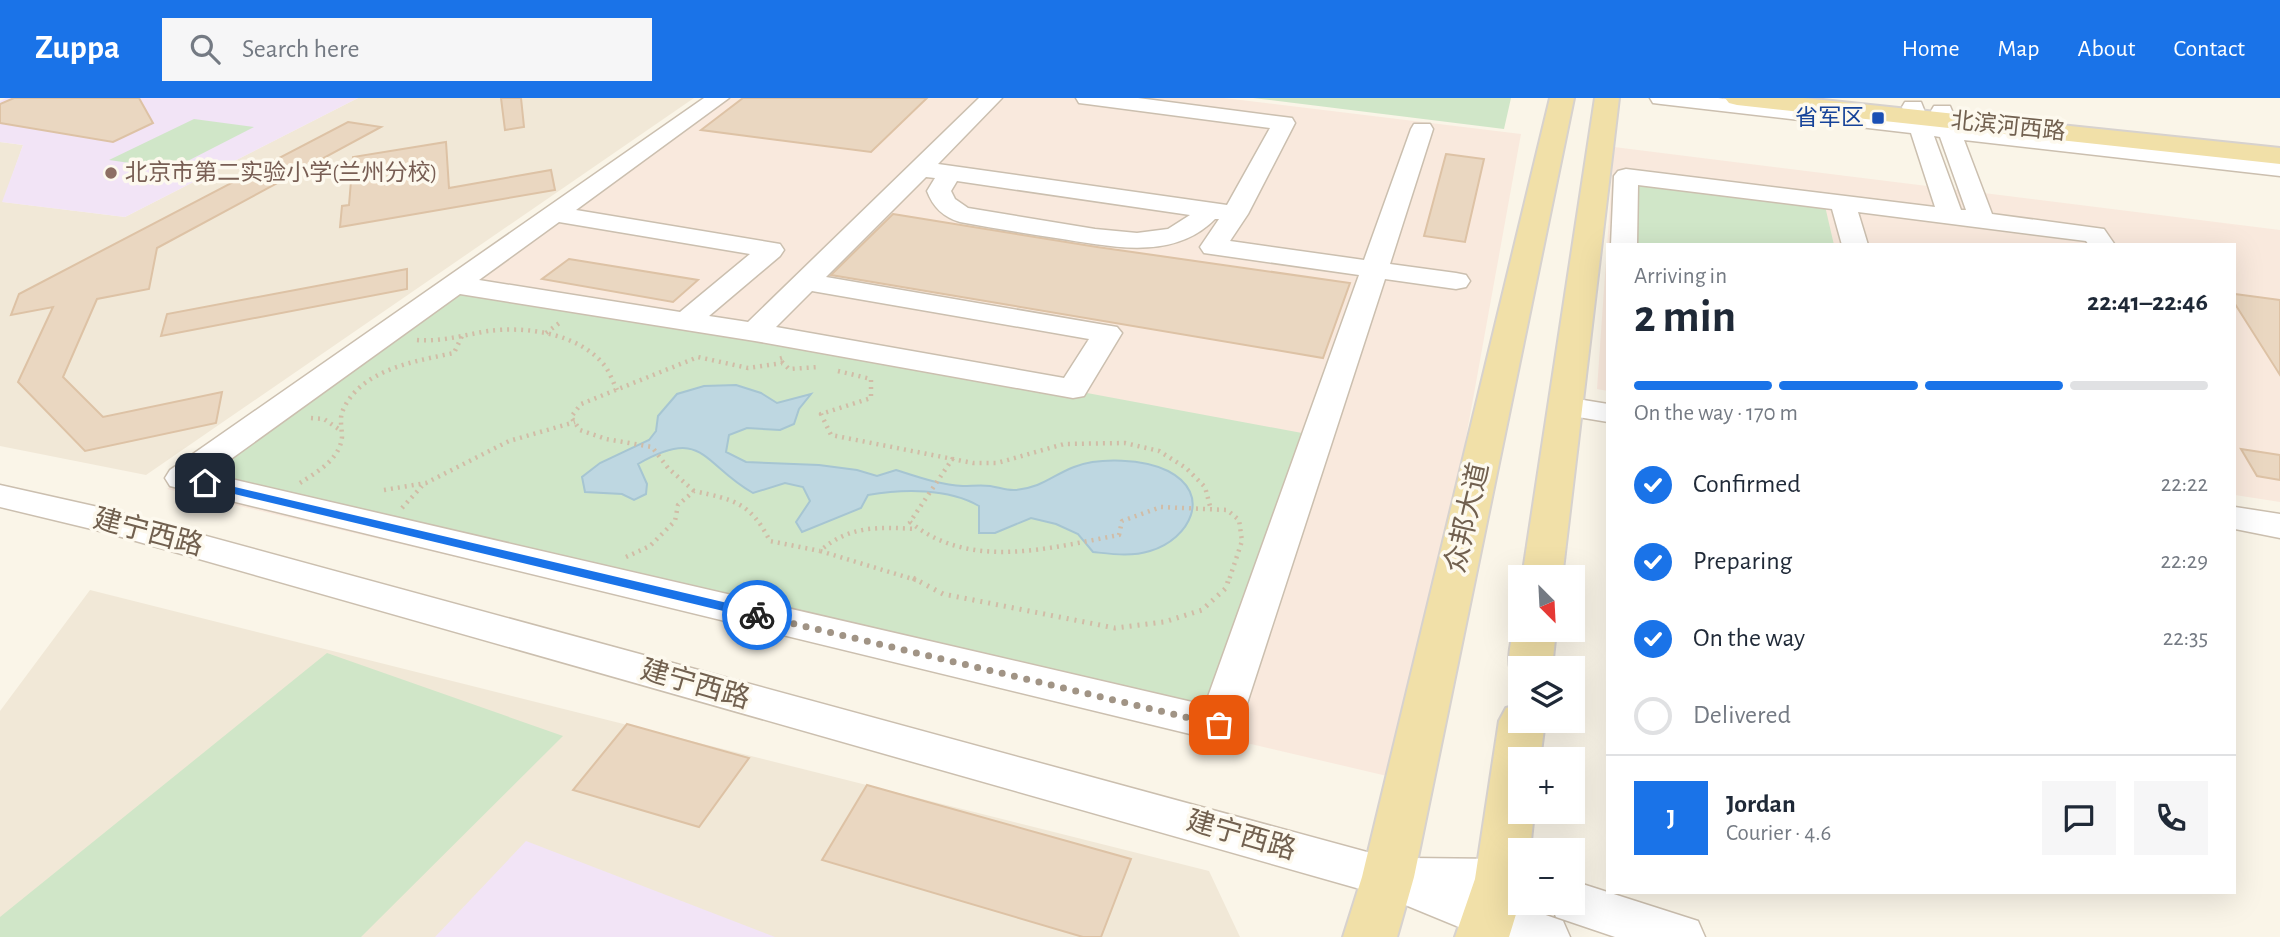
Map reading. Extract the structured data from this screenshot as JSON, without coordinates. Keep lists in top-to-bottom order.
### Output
{
  "streets": {
    "main road": ["北滨河西路", "众邦大道"],
    "street": ["建宁西路"]
  },
  "crossings": [
    ["众邦大道", "建宁西路"]
  ],
  "places": {
    "transit": ["省军区"],
    "other": ["北京市第二实验小学(兰州分校)"]
  },
  "north": "bottom right",
  "page": {
    "header": "Zuppa",
    "search": "Search here",
    "nav": [
      "Home",
      "Map",
      "About",
      "Contact"
    ],
    "heading": ["2 min", "Arriving in", "22:41–22:46"],
    "panel": ["Jordan", "Courier · 4.6"],
    "bar": "On the way · 170 m",
    "list": [
      ["Confirmed", "22:22"],
      ["Preparing", "22:29"],
      ["On the way", "22:35"],
      "Delivered"
    ],
    "map_buttons": ["+", "−"],
    "round": "J"
  }
}
